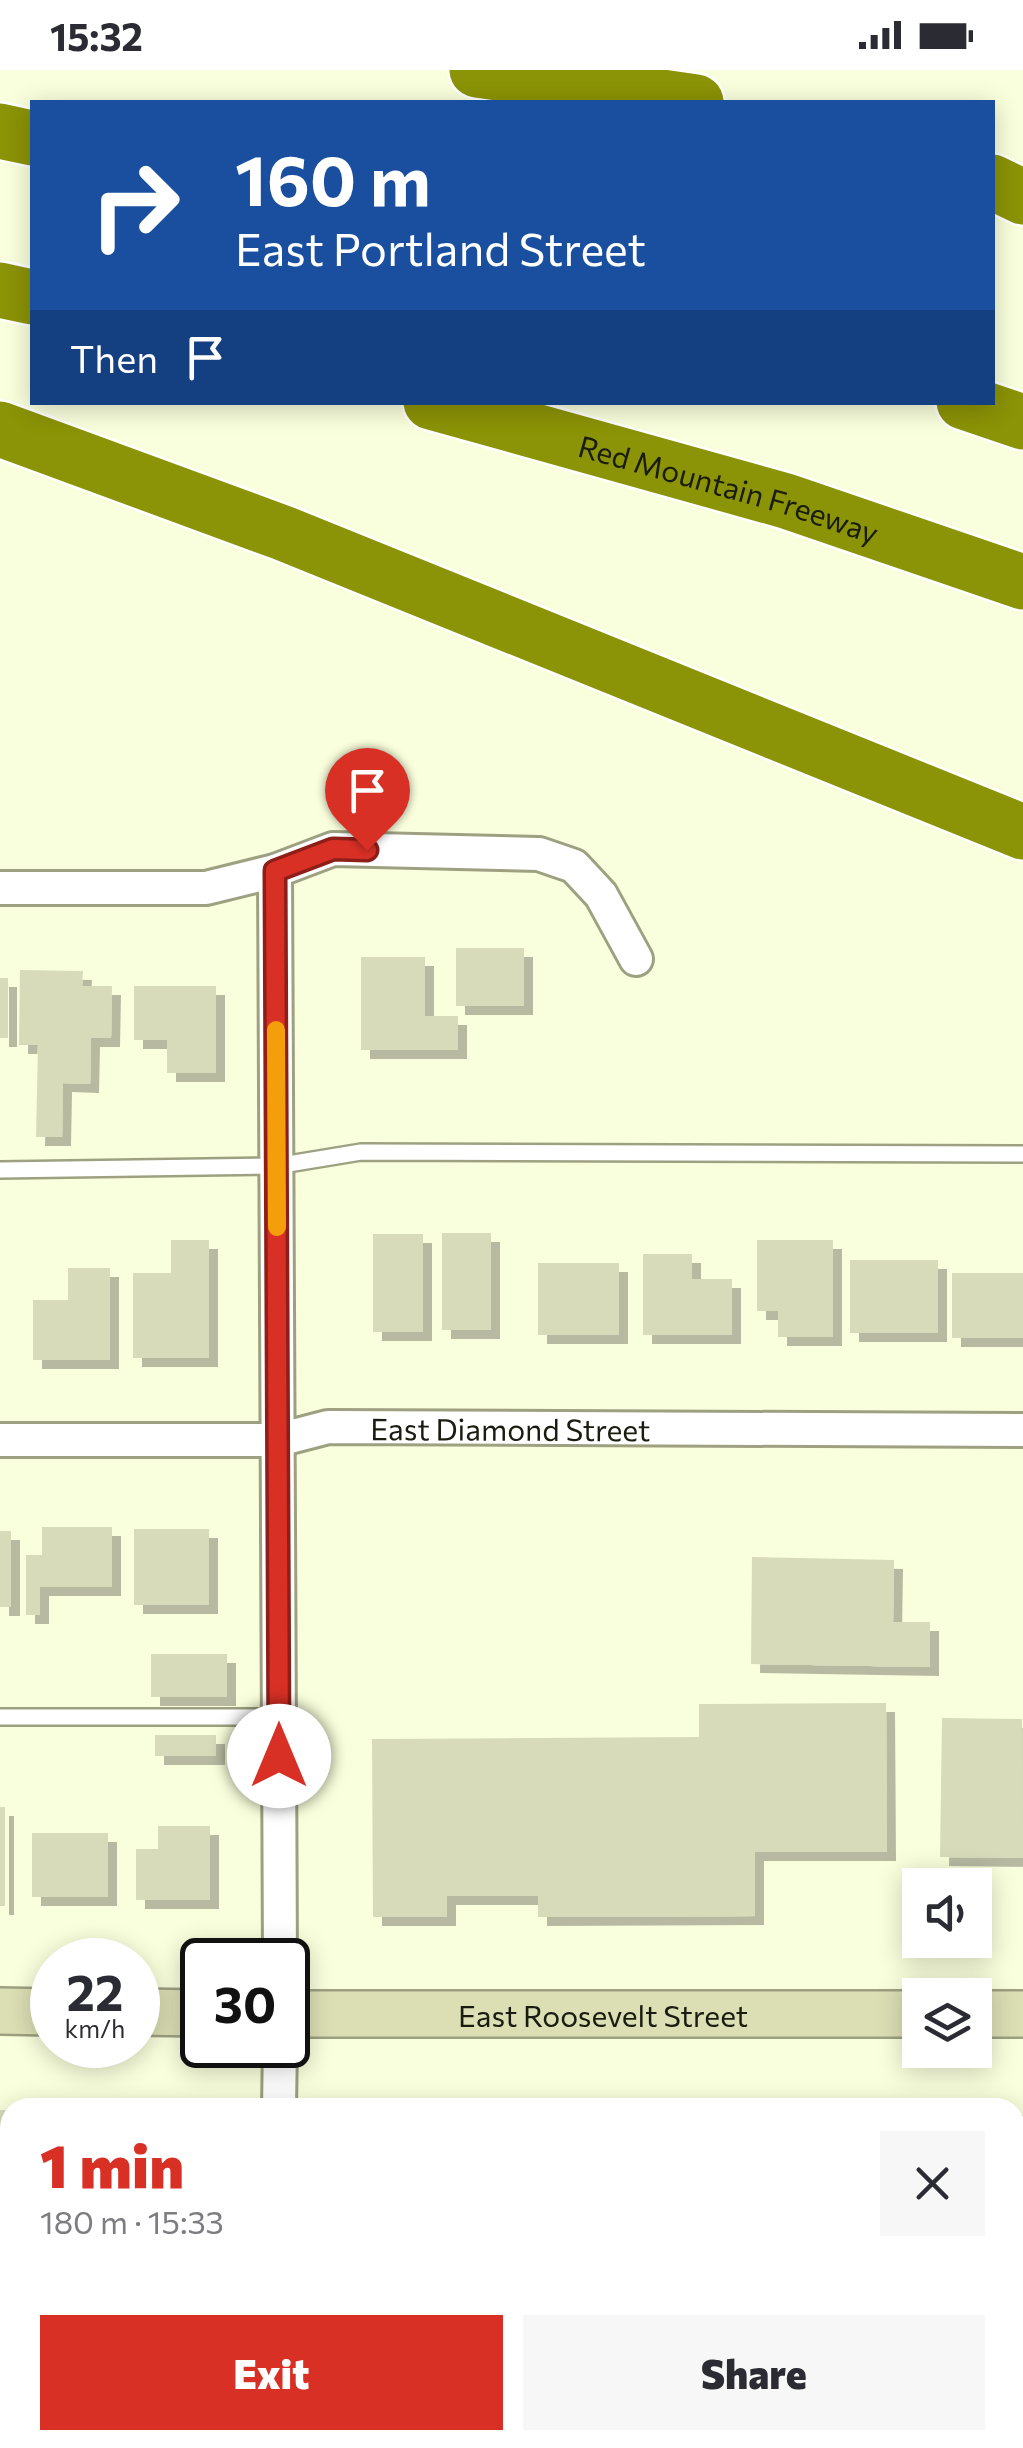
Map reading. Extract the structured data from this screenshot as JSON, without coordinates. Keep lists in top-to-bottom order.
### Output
{
  "streets": {
    "highway": ["Red Mountain Freeway"],
    "street": ["East Diamond Street", "East Roosevelt Street"]
  },
  "page": {
    "status": "15:32",
    "turn": ["160 m", "East Portland Street"],
    "then": "Then",
    "speed": "22 km/h",
    "limit": "30",
    "heading": ["1 min", "180 m · 15:33"],
    "buttons": ["Exit", "Share"]
  }
}
